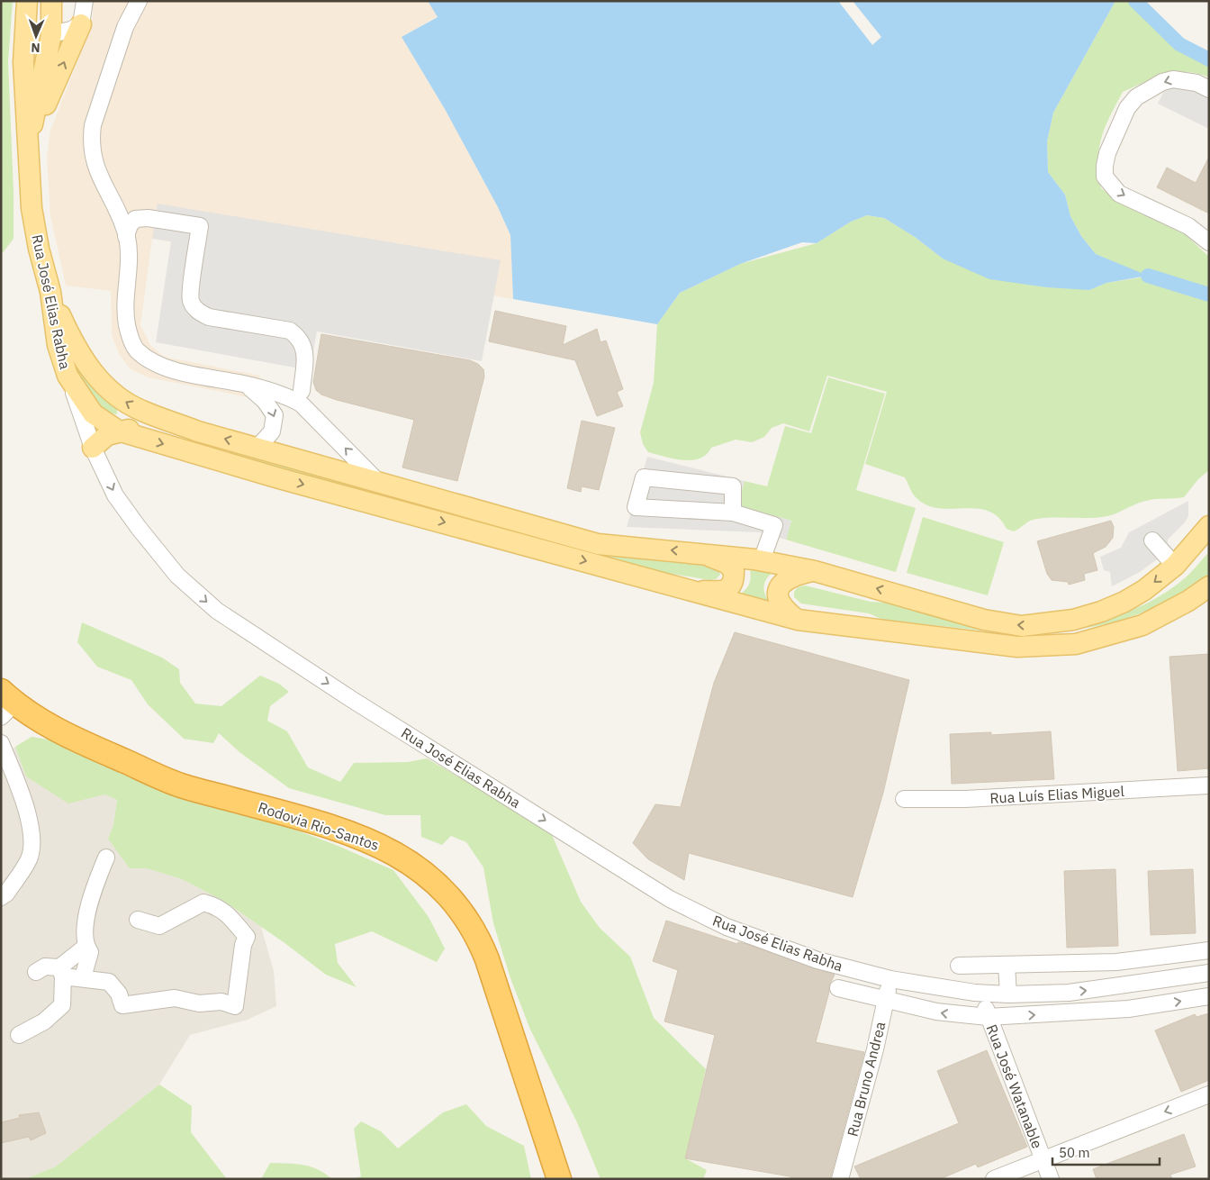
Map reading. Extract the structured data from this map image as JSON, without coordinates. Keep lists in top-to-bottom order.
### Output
{
  "streets": {
    "highway": ["Rodovia Rio-Santos"],
    "main road": ["Rua José Elias Rabha"],
    "street": ["Rua Luís Elias Miguel", "Rua Bruno Andrea", "Rua José Watanable"]
  },
  "crossings": [
    ["Rua José Elias Rabha", "Rua Bruno Andrea"],
    ["Rua José Elias Rabha", "Rua José Watanable"]
  ],
  "one_way": ["Rua José Elias Rabha"],
  "scale_bar": "50 m",
  "north": "bottom"
}
